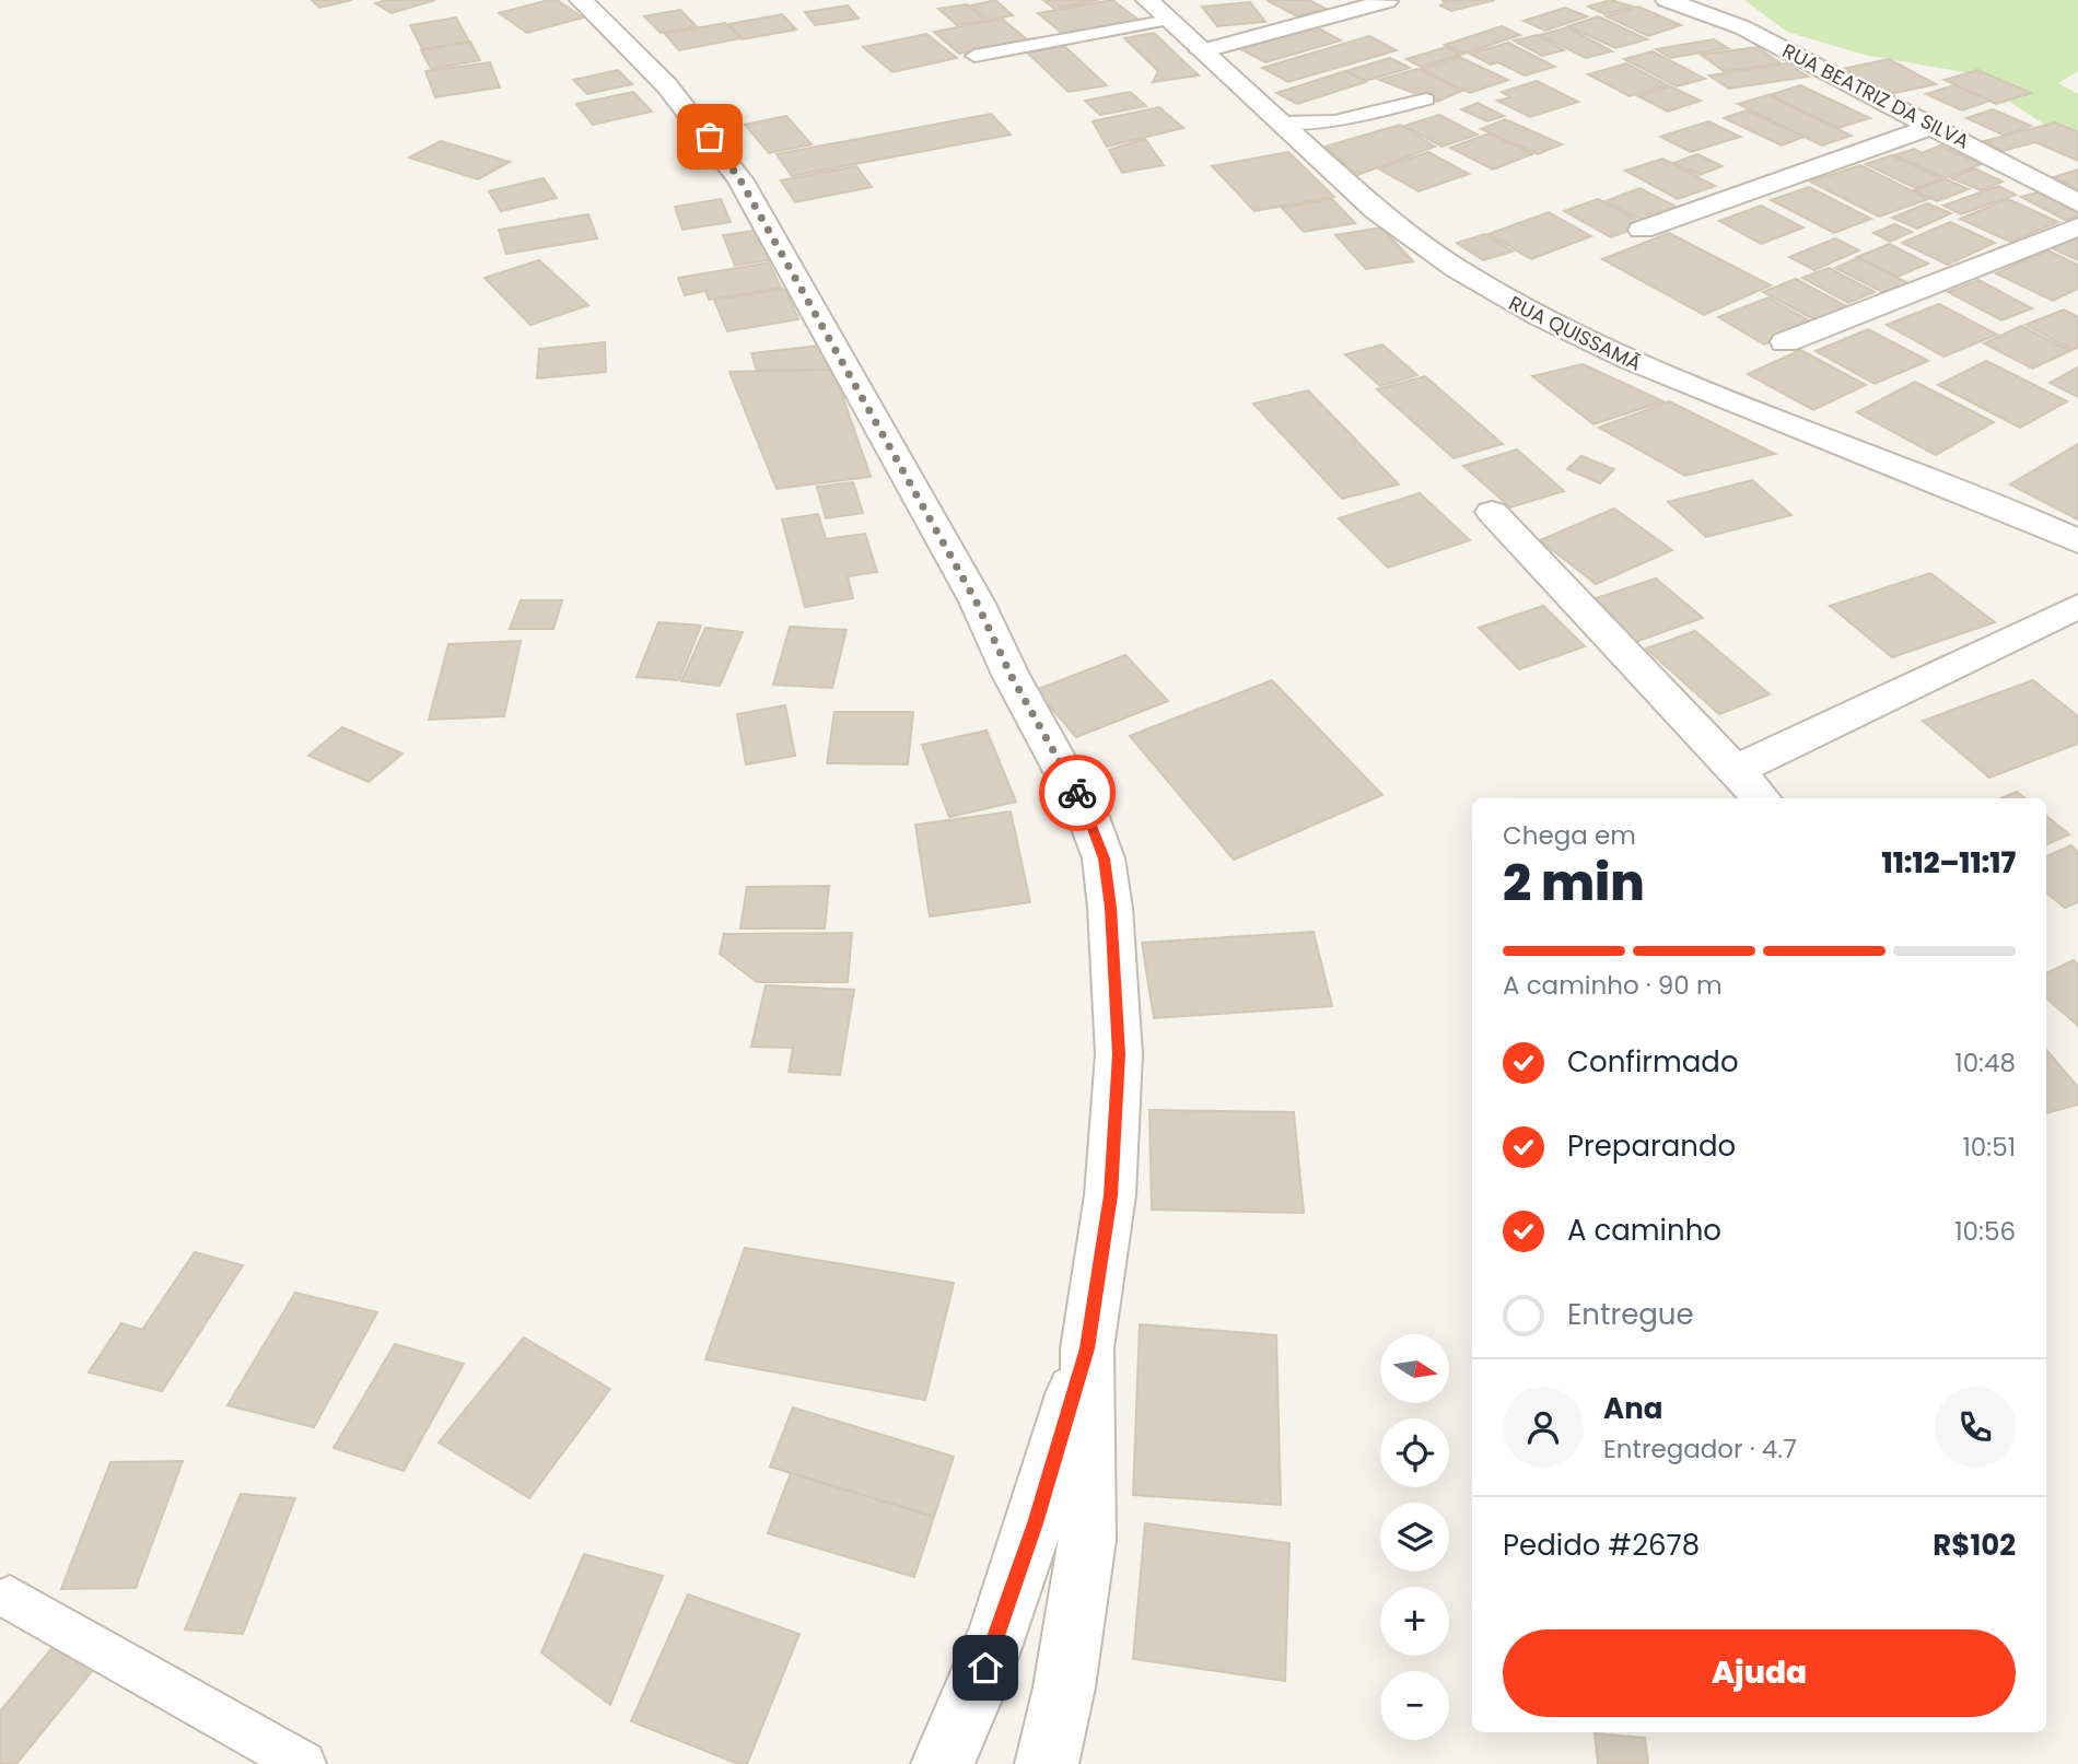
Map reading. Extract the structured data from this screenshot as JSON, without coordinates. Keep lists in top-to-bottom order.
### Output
{
  "streets": {
    "street": ["RUA BEATRIZ DA SILVA", "RUA QUISSAMÃ"]
  },
  "north": "right",
  "page": {
    "heading": ["2 min", "Chega em", "11:12–11:17"],
    "panel": [
      "Ana",
      "Entregador · 4.7",
      "Pedido #2678",
      "R$102"
    ],
    "bar": "A caminho · 90 m",
    "list": [
      ["Confirmado", "10:48"],
      ["Preparando", "10:51"],
      ["A caminho", "10:56"],
      "Entregue"
    ],
    "map_buttons": ["+", "−"],
    "buttons": "Ajuda"
  }
}
